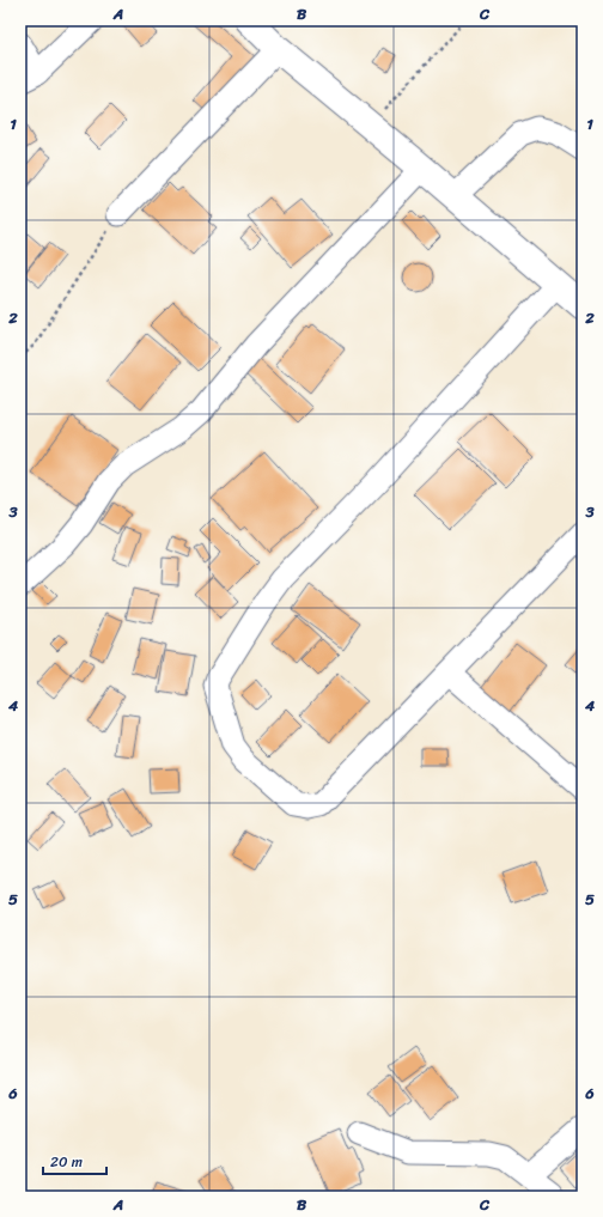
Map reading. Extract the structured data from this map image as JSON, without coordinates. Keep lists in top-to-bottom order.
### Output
{
  "scale_bar": "20 m",
  "grid": {
    "columns": ["A", "B", "C"],
    "rows": [
      "1",
      "2",
      "3",
      "4",
      "5",
      "6"
    ]
  }
}
